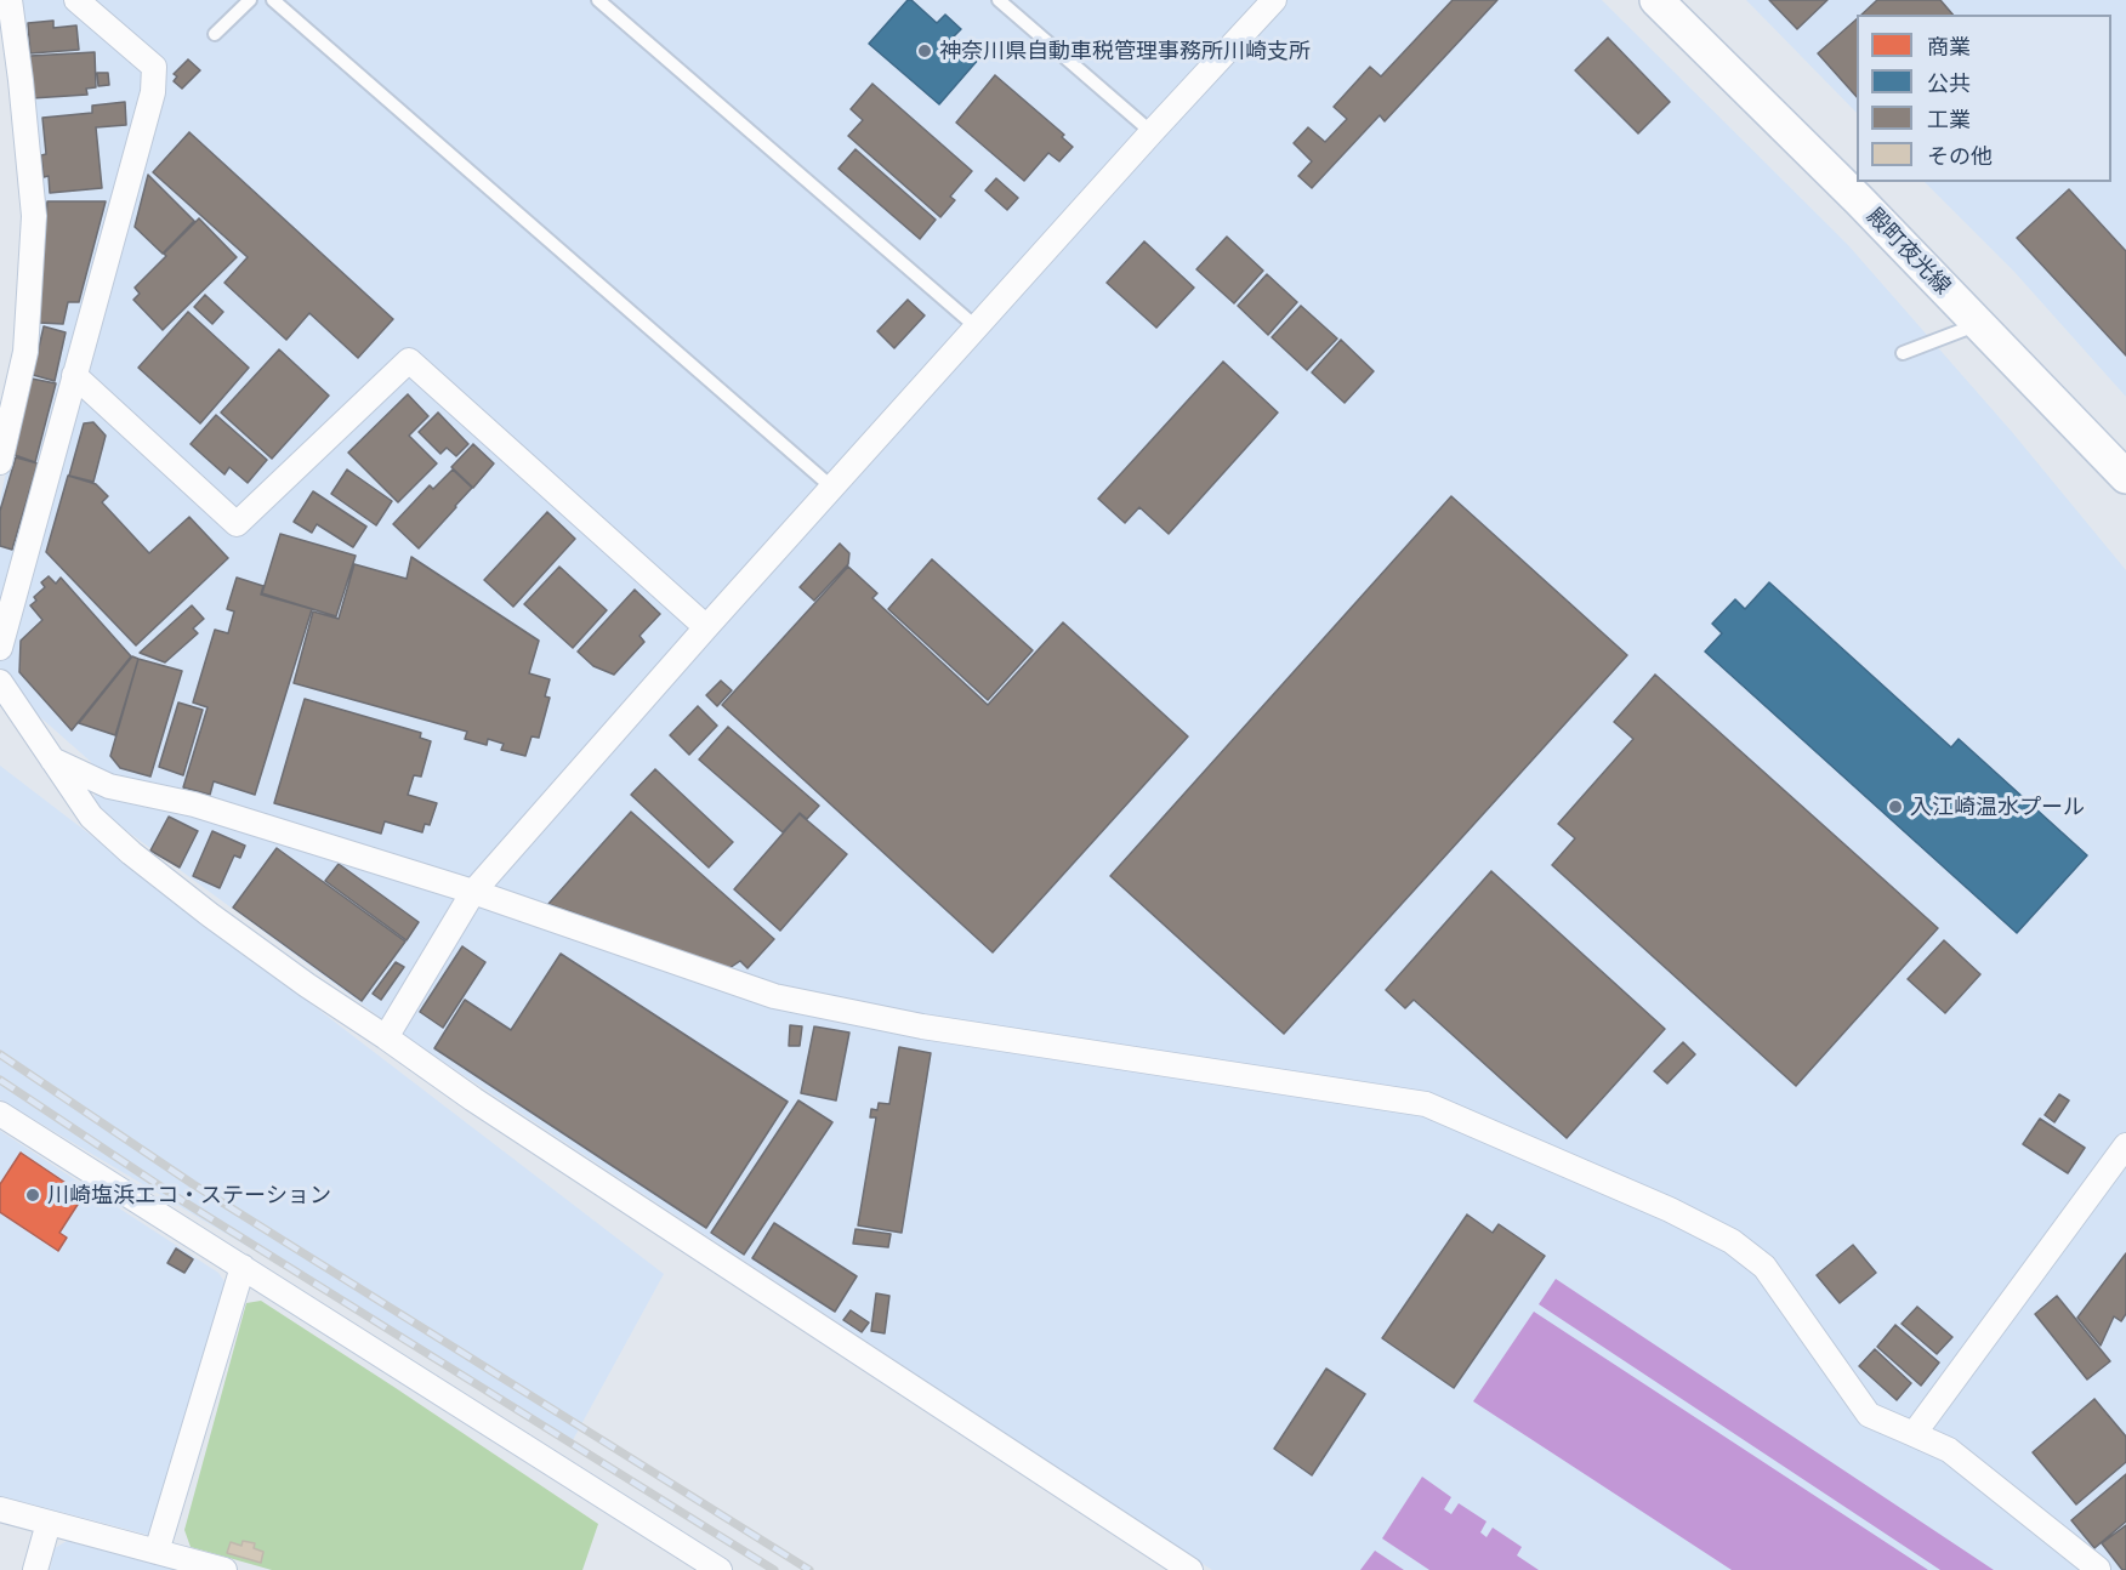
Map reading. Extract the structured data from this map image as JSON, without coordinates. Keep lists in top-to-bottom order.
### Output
{
  "streets": {
    "street": ["殿町夜光線"]
  },
  "places": ["神奈川県自動車税管理事務所川崎支所", "入江崎温水プール", "川崎塩浜エコ・ステーション"],
  "legend": [
    "商業",
    "公共",
    "工業",
    "その他"
  ]
}
